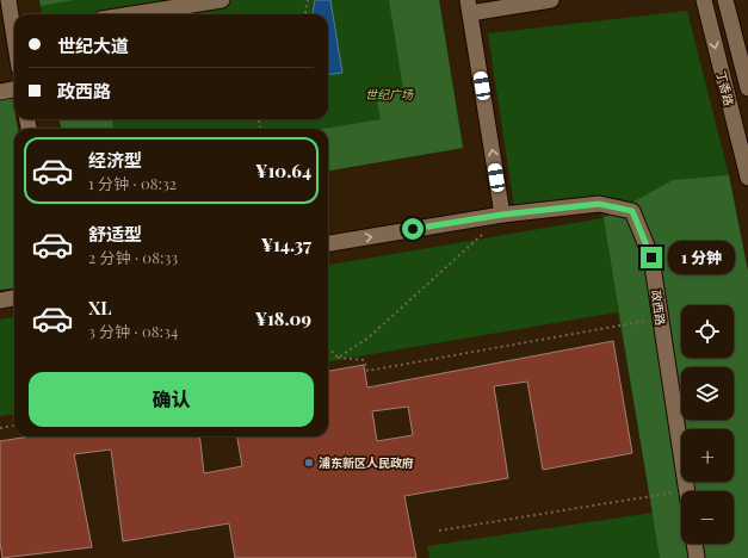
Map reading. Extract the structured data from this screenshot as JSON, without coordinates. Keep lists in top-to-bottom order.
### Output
{
  "streets": {
    "street": ["丁香路", "政西路"]
  },
  "parks": ["世纪广场"],
  "places": ["浦东新区人民政府"],
  "page": {
    "banner": ["世纪大道", "政西路"],
    "list": [
      {
        "name": "经济型",
        "note": "1 分钟 · 08:32",
        "value": "¥10.64"
      },
      {
        "name": "舒适型",
        "note": "2 分钟 · 08:33",
        "value": "¥14.37"
      },
      {
        "name": "XL",
        "note": "3 分钟 · 08:34",
        "value": "¥18.09"
      }
    ],
    "bubble": "1 分钟",
    "map_buttons": ["+", "−"],
    "buttons": "确认"
  }
}
